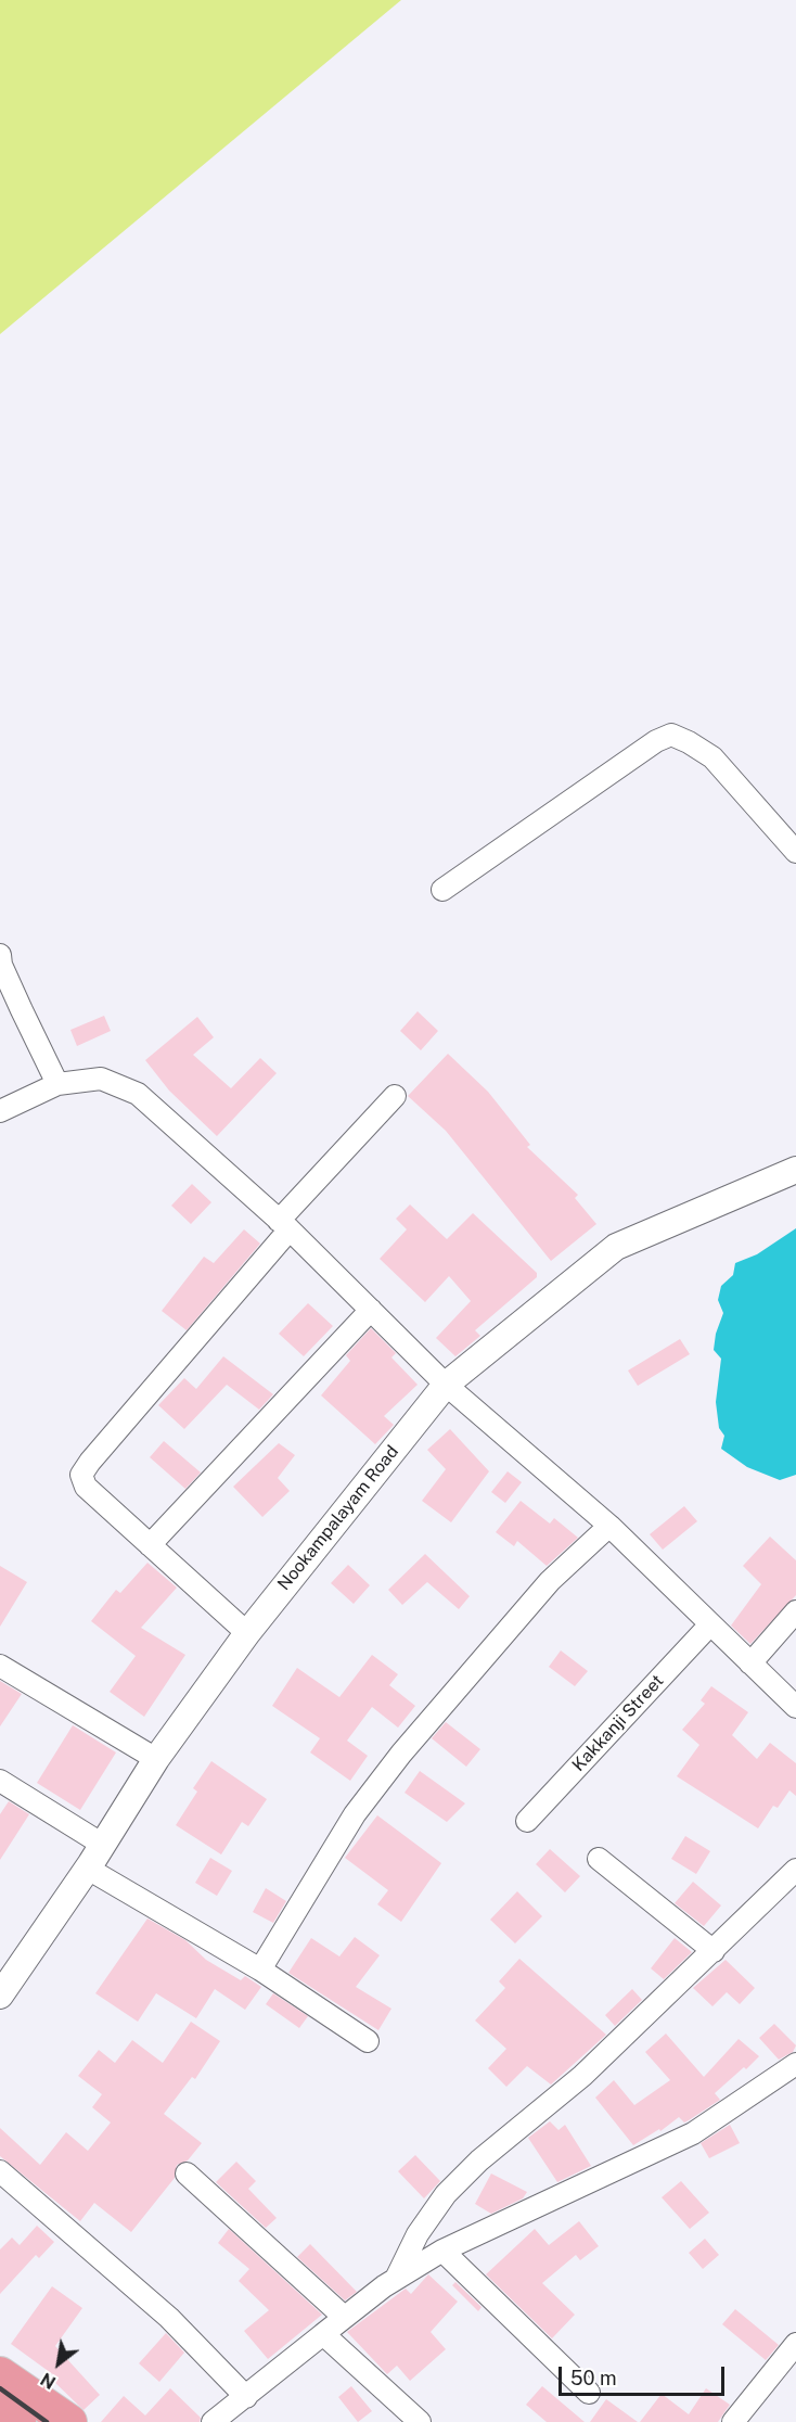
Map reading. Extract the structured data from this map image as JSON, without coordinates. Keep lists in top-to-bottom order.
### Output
{
  "streets": {
    "street": ["Nookampalayam Road", "Kakkanji Street"]
  },
  "scale_bar": "50 m",
  "north": "bottom left"
}
